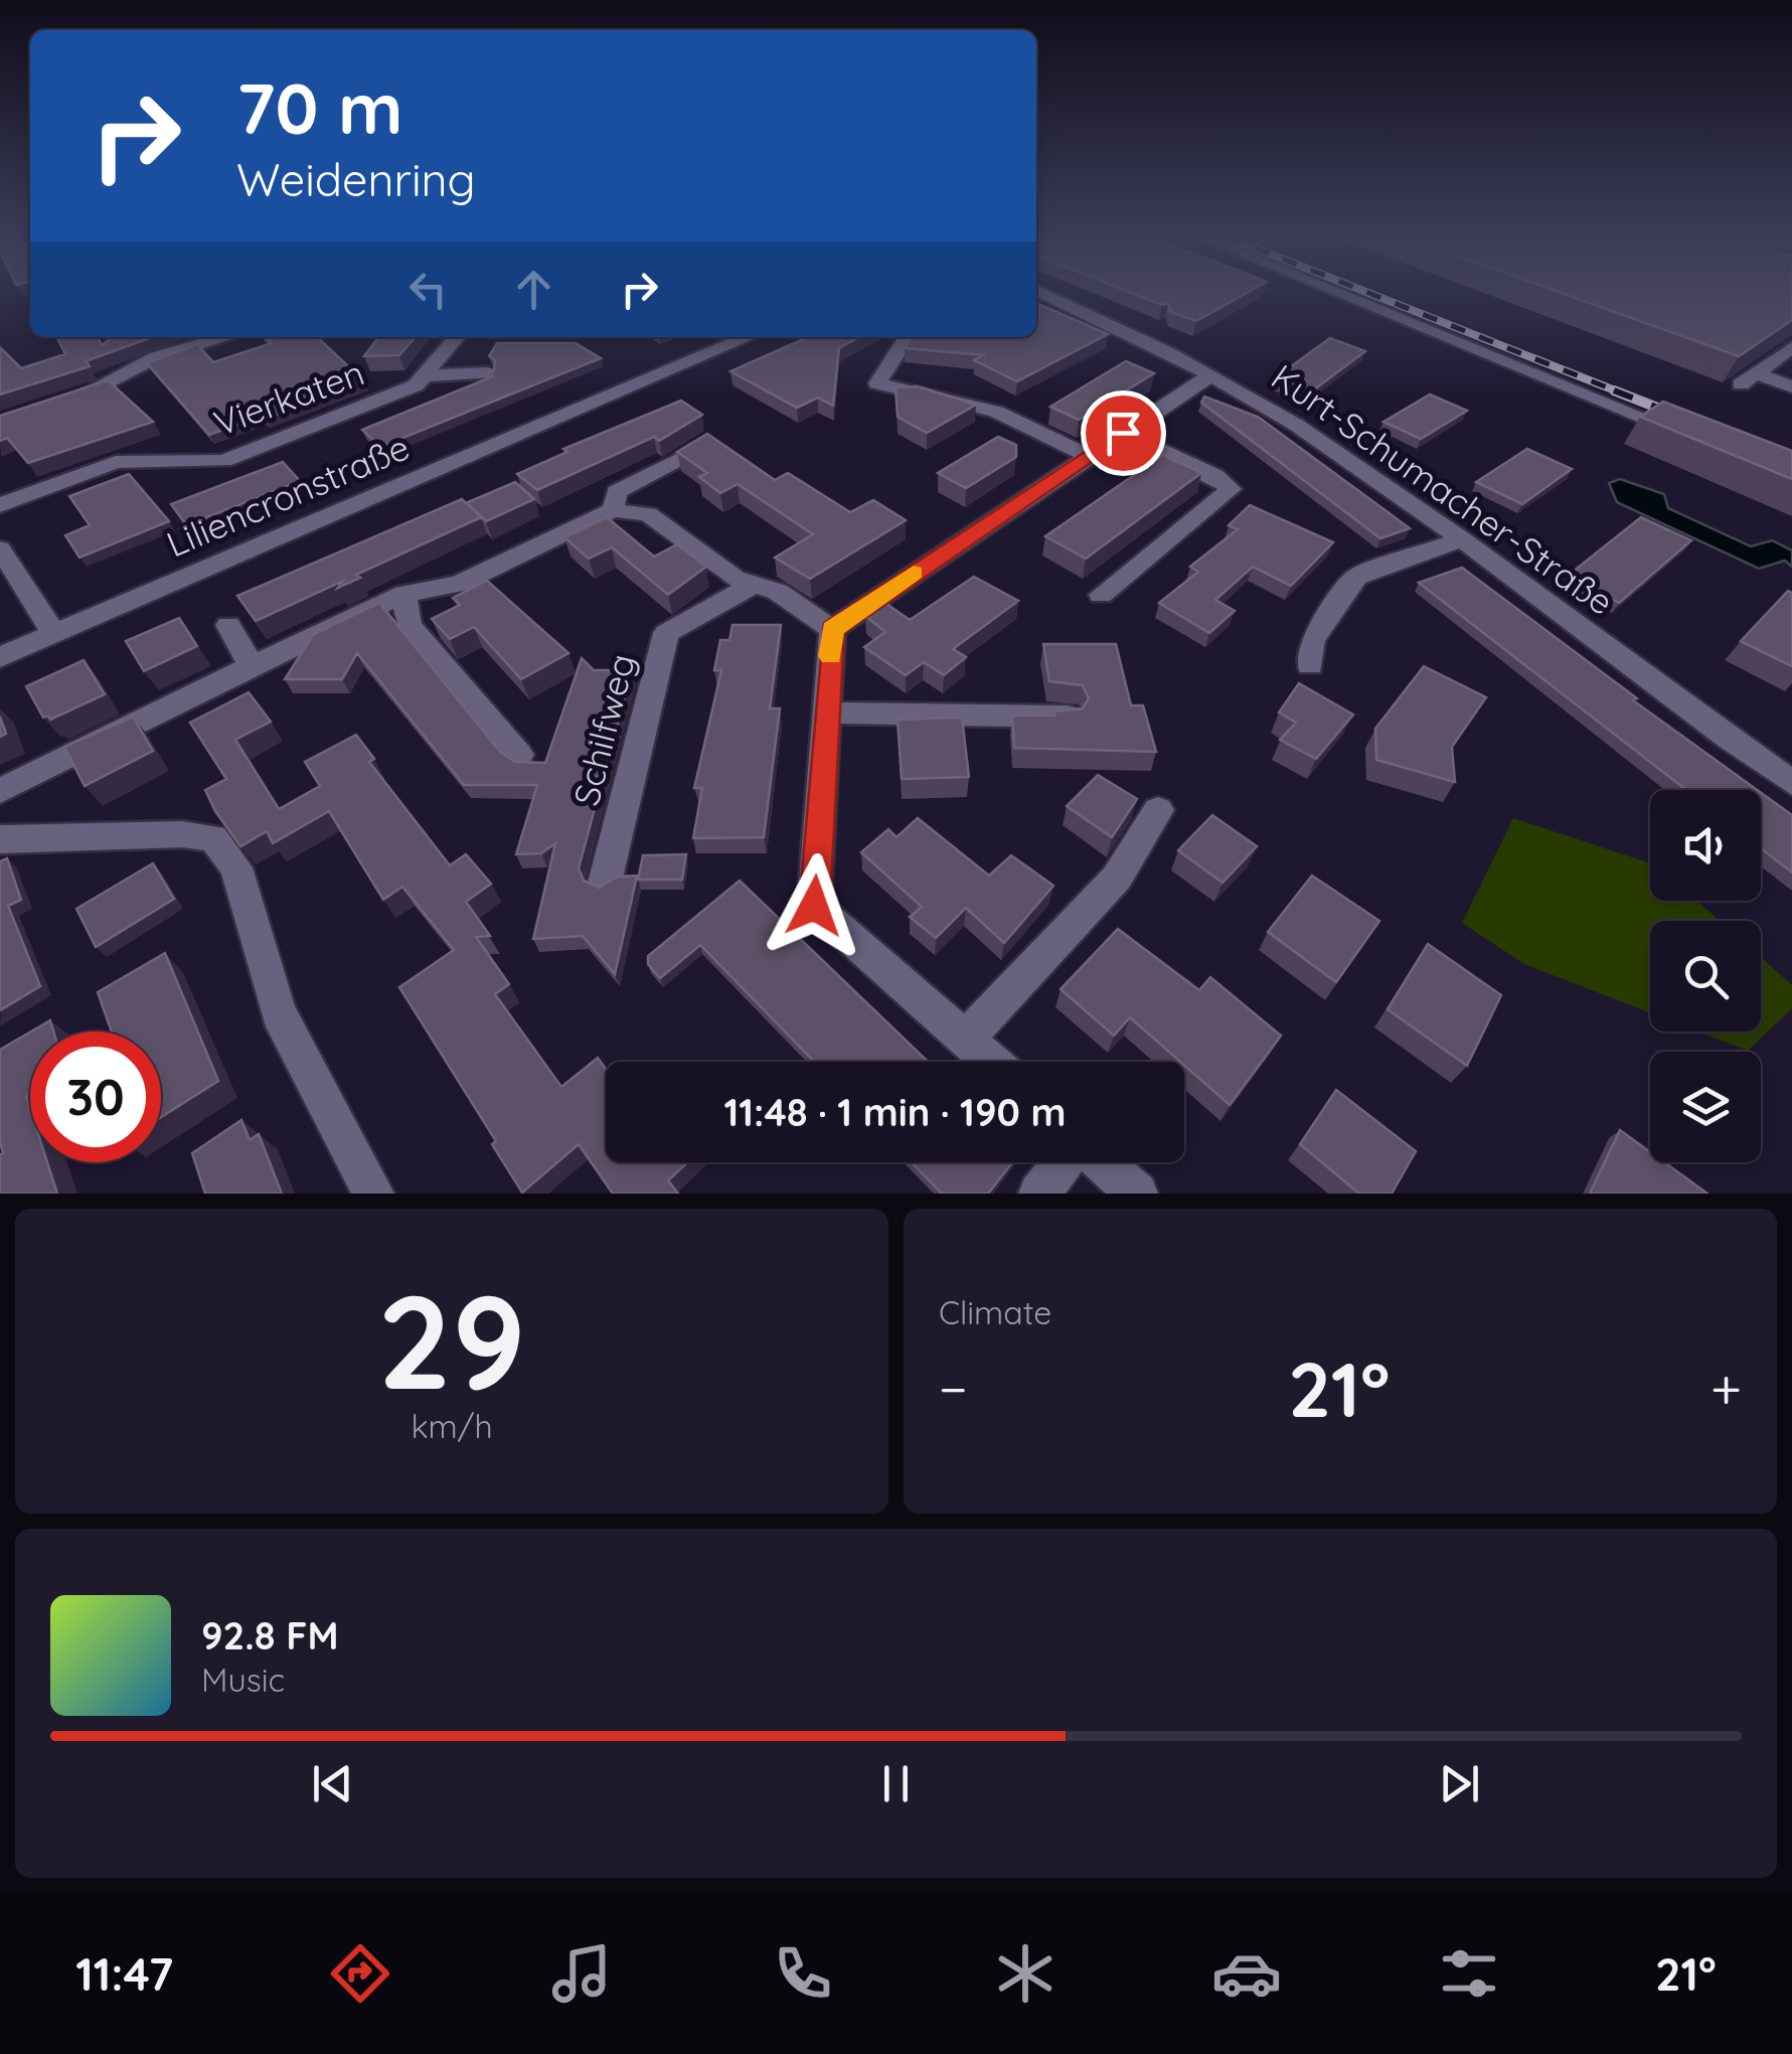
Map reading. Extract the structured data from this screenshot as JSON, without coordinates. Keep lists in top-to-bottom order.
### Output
{
  "streets": {
    "street": [
      "Vierkaten",
      "Kurt-Schumacher-Straße",
      "Liliencronstraße",
      "Schilfweg"
    ]
  },
  "page": {
    "turn": ["70 m", "Weidenring"],
    "limit": "30",
    "trip": "11:48 · 1 min · 190 m",
    "tile": [
      ["29", "km/h"],
      "Climate"
    ],
    "heat": ["−", "21°", "+"],
    "song": ["92.8 FM", "Music"],
    "tabs": ["11:47", "21°"]
  }
}
